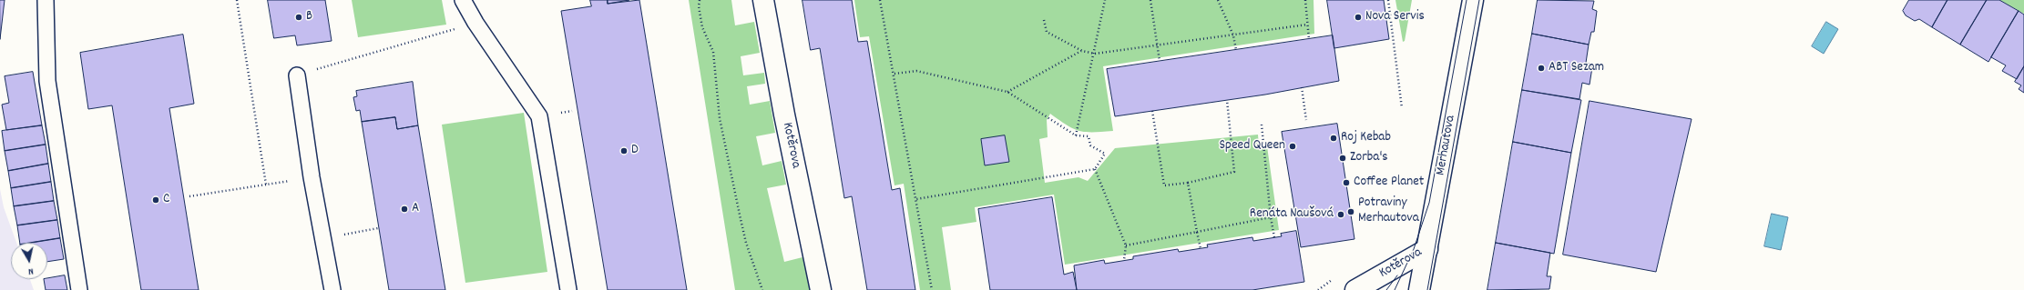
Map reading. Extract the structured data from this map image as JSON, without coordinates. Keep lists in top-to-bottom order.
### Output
{
  "streets": {
    "street": ["Kotěrova", "Merhautova"]
  },
  "crossings": [
    ["Kotěrova", "Merhautova"]
  ],
  "places": [
    "B",
    "Nova Servis",
    "ABT Sezam",
    "Roj Kebab",
    "Speed Queen",
    "D",
    "Zorba's",
    "Coffee Planet",
    "C",
    "A",
    "Potraviny Merhautova",
    "Renáta Naušová"
  ],
  "north": "bottom"
}
